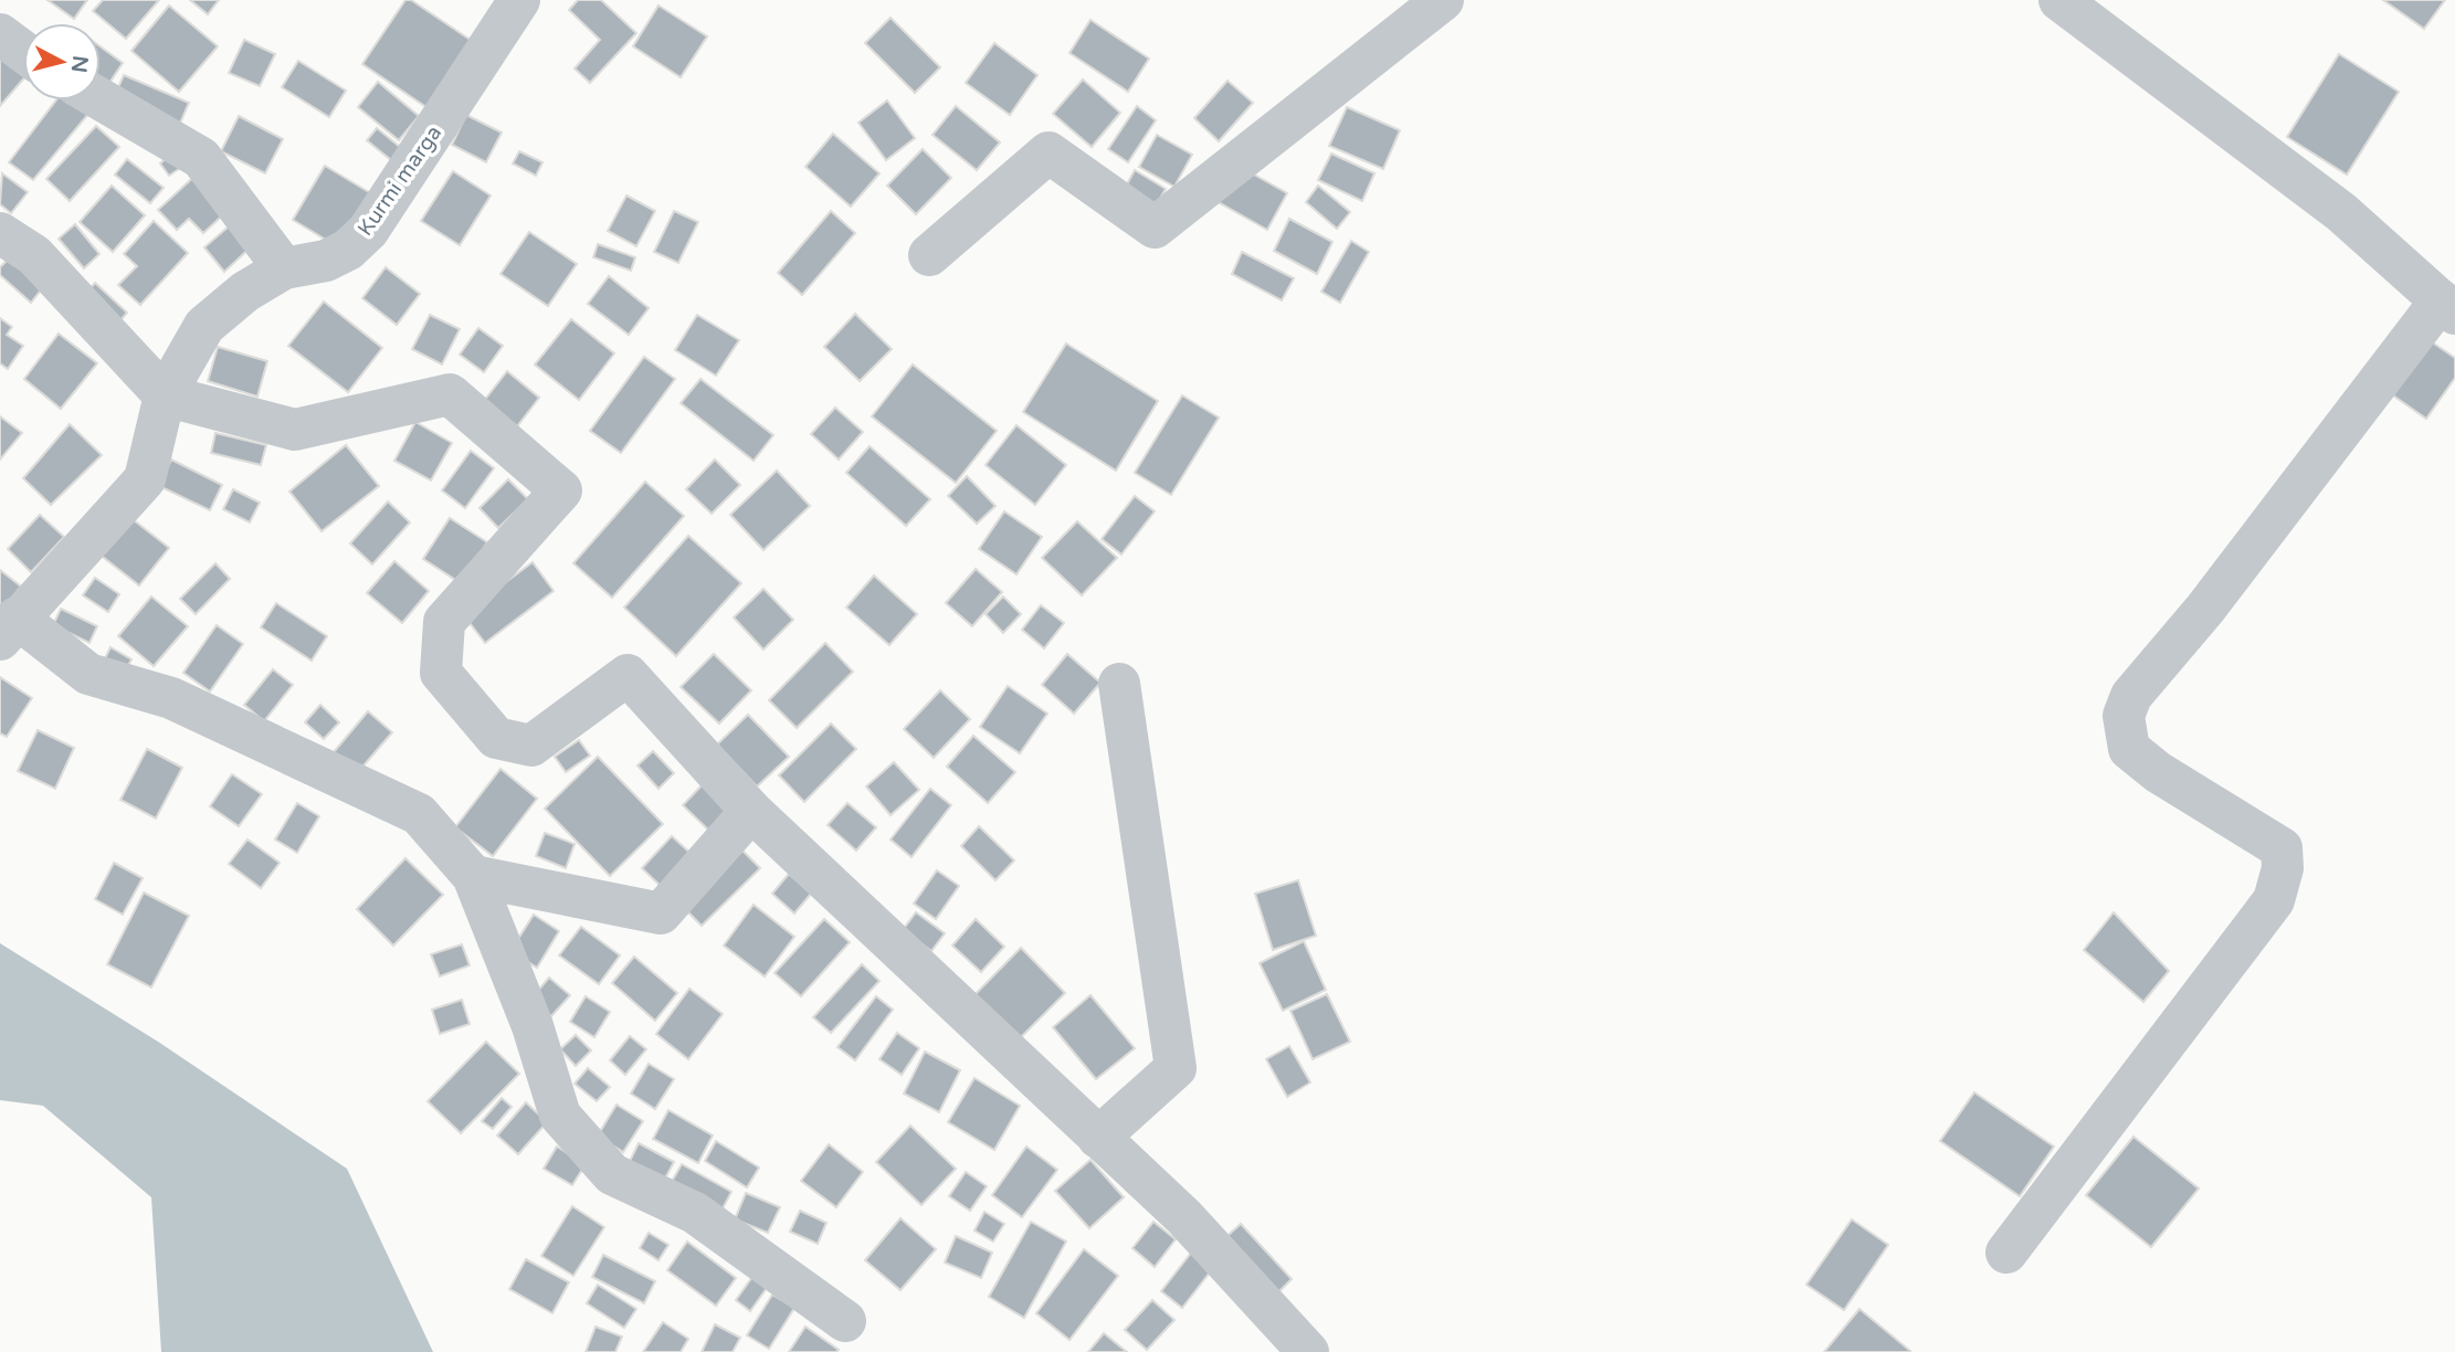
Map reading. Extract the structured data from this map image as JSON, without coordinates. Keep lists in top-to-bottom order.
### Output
{
  "streets": {
    "street": ["Kurmi marga"]
  },
  "north": "right"
}
